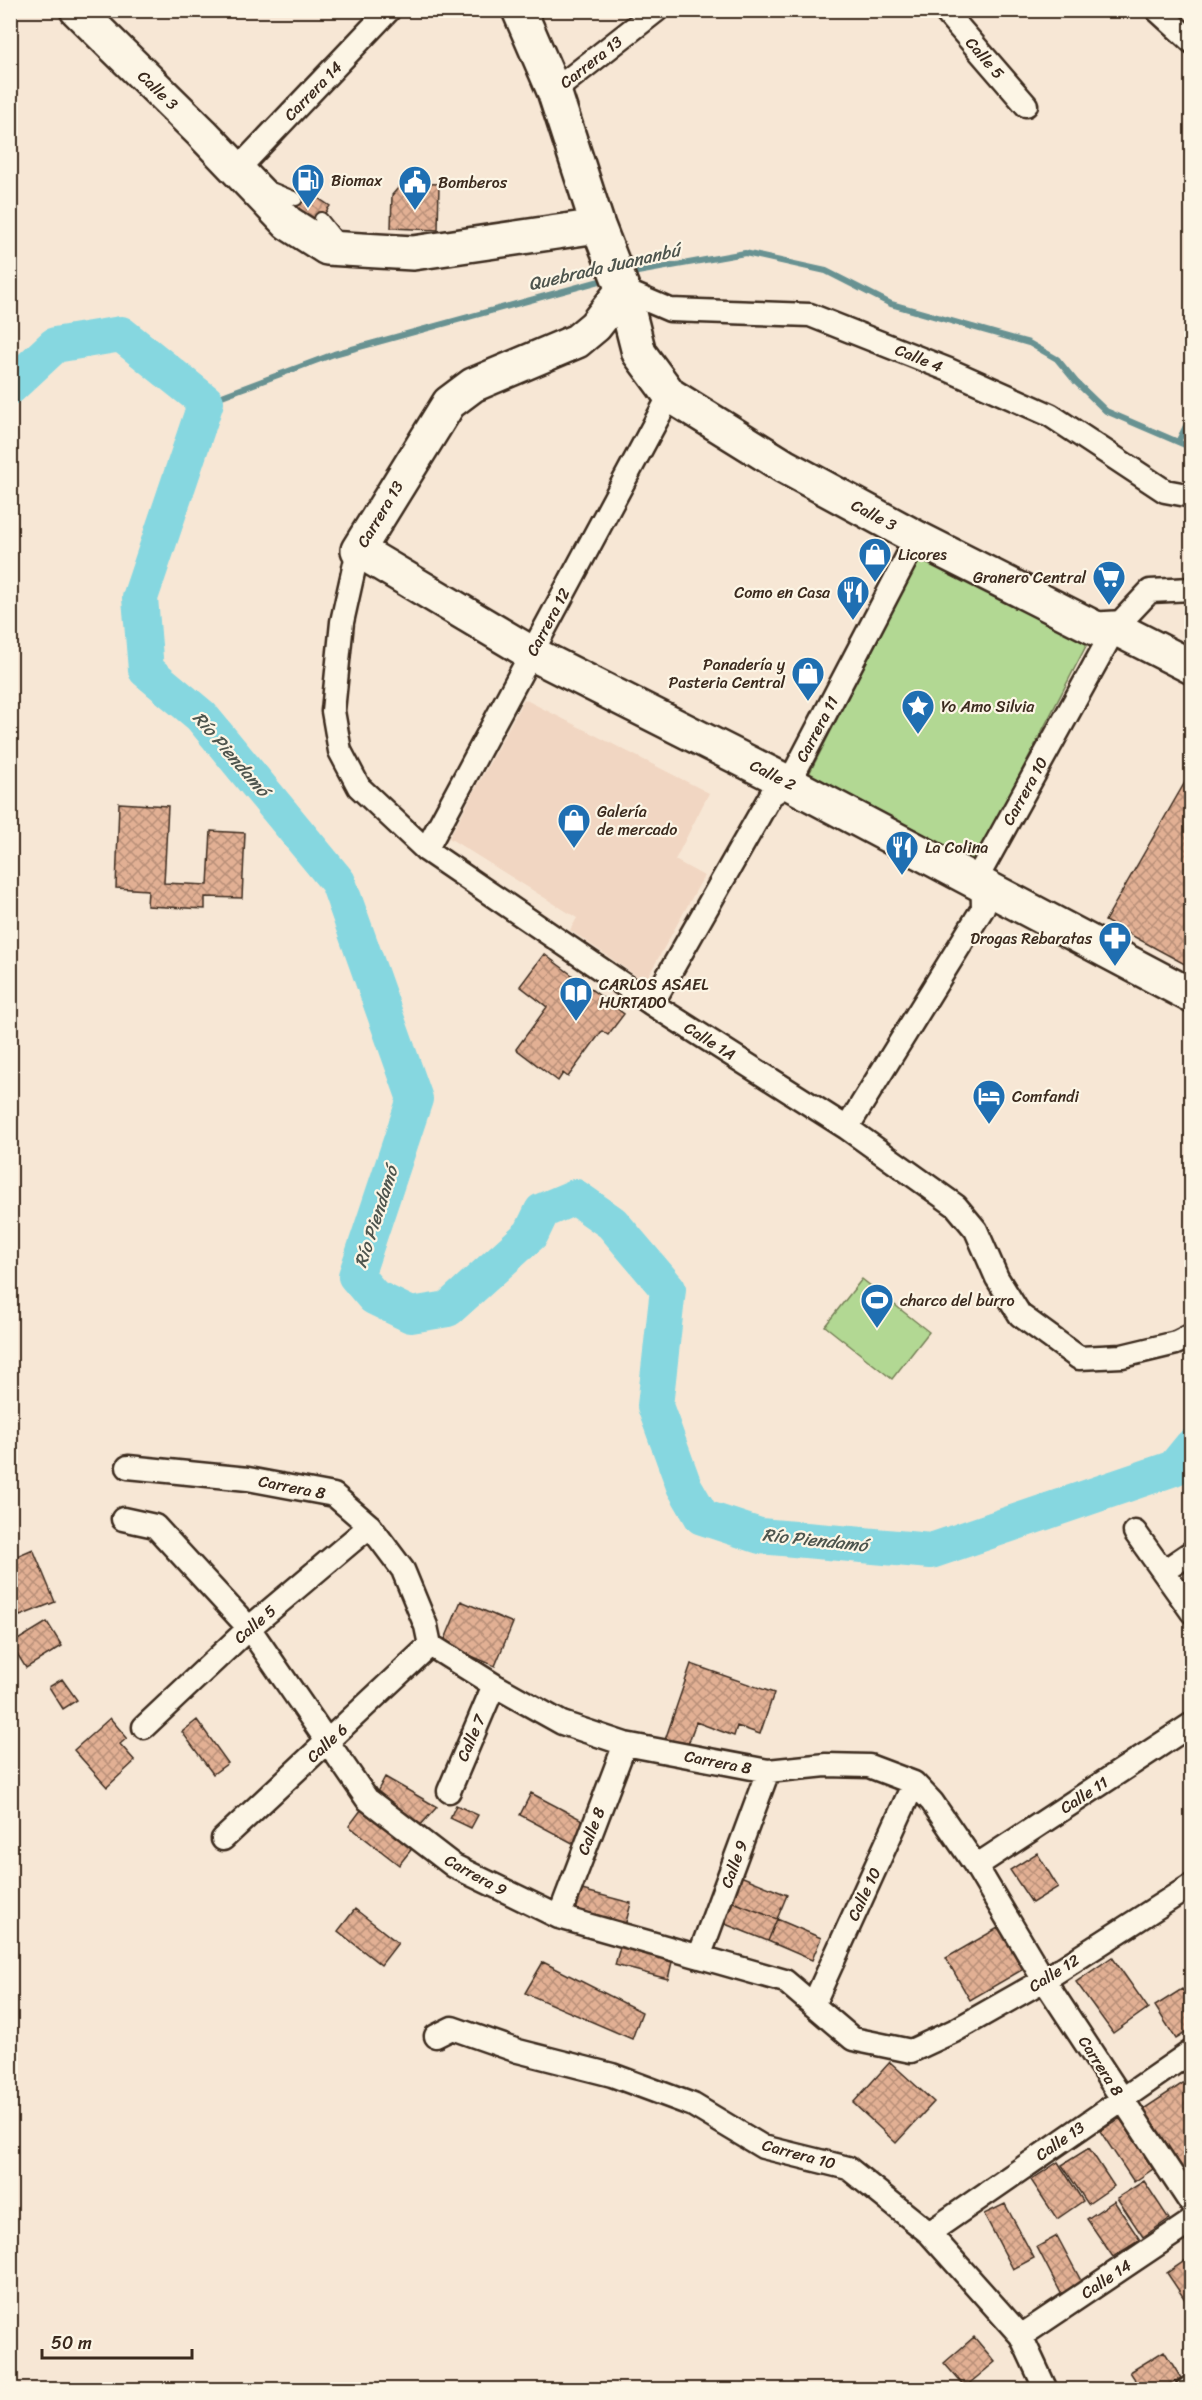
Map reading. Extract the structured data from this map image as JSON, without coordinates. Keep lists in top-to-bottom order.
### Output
{
  "streets": {
    "main road": ["Carrera 13", "Calle 3", "Calle 2"],
    "street": [
      "Calle 5",
      "Carrera 14",
      "Calle 4",
      "Carrera 12",
      "Carrera 11",
      "Carrera 10",
      "Calle 1A",
      "Carrera 8",
      "Calle 7",
      "Calle 6",
      "Calle 11",
      "Calle 8",
      "Calle 9",
      "Carrera 9",
      "Calle 10",
      "Calle 12",
      "Calle 13",
      "Calle 14"
    ]
  },
  "crossings": [
    ["Calle 5", "Carrera 8"],
    ["Calle 5", "Carrera 9"],
    ["Carrera 13", "Calle 3"],
    ["Carrera 13", "Calle 4"],
    ["Carrera 13", "Carrera 12"],
    ["Carrera 13", "Calle 2"],
    ["Carrera 13", "Calle 1A"],
    ["Calle 3", "Carrera 14"],
    ["Calle 3", "Calle 4"],
    ["Calle 3", "Carrera 12"],
    ["Calle 3", "Carrera 11"],
    ["Calle 3", "Carrera 10"],
    ["Carrera 12", "Calle 2"],
    ["Carrera 12", "Calle 1A"],
    ["Carrera 11", "Calle 2"],
    ["Carrera 11", "Calle 1A"],
    ["Calle 2", "Carrera 10"],
    ["Carrera 10", "Calle 1A"],
    ["Carrera 10", "Calle 13"],
    ["Carrera 10", "Calle 14"],
    ["Carrera 8", "Calle 7"],
    ["Carrera 8", "Calle 6"],
    ["Carrera 8", "Calle 11"],
    ["Carrera 8", "Calle 8"],
    ["Carrera 8", "Calle 9"],
    ["Carrera 8", "Calle 10"],
    ["Carrera 8", "Calle 12"],
    ["Carrera 8", "Calle 13"],
    ["Calle 6", "Carrera 9"],
    ["Calle 8", "Carrera 9"],
    ["Calle 9", "Carrera 9"],
    ["Carrera 9", "Calle 10"],
    ["Carrera 9", "Calle 12"]
  ],
  "water": ["Quebrada Juananbú", "Río Piendamó"],
  "places": {
    "fuel station": ["Biomax"],
    "public building": ["Bomberos"],
    "shop": ["Licores", "Panadería y Pasteria Central", "Galería de mercado"],
    "supermarket": ["Granero Central"],
    "restaurant": ["Como en Casa", "La Colina"],
    "place": ["Yo Amo Silvia"],
    "pharmacy": ["Drogas Rebaratas"],
    "library": ["CARLOS ASAEL HURTADO"],
    "hotel": ["Comfandi"],
    "sports": ["charco del burro"]
  },
  "scale_bar": "50 m"
}
